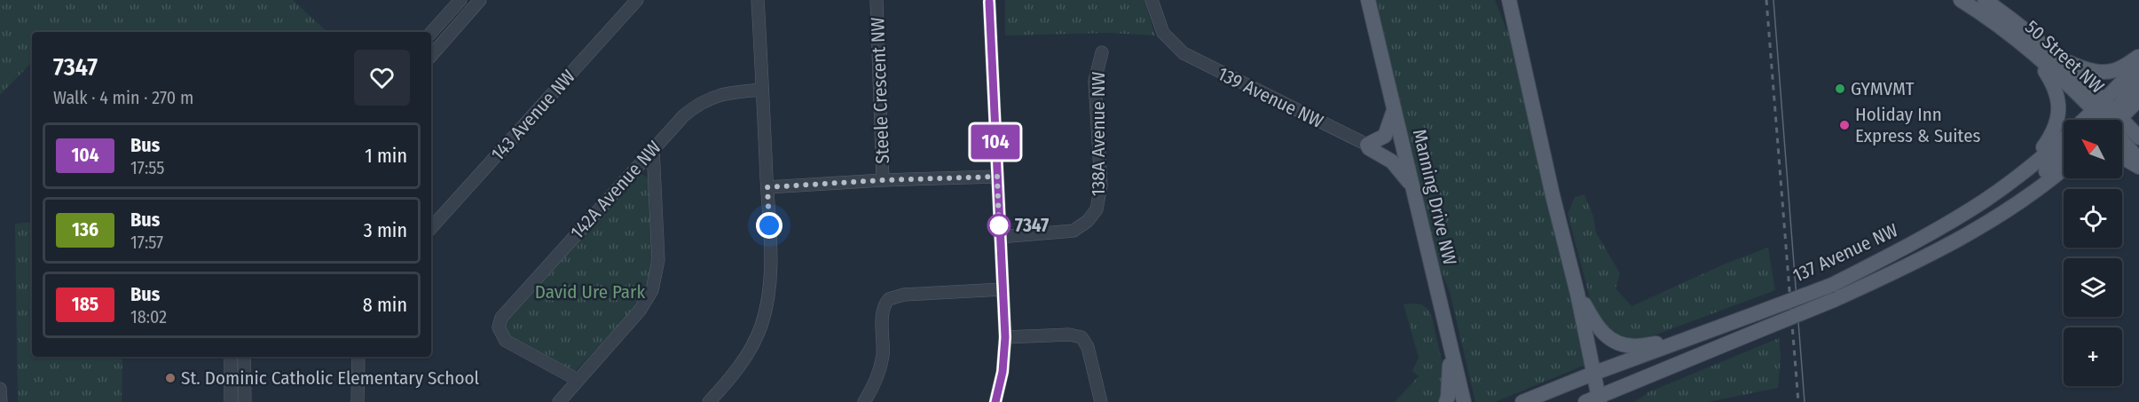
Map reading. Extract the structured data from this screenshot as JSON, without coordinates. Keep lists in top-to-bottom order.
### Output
{
  "streets": {
    "main road": ["50 Street NW", "Manning Drive NW", "137 Avenue NW"],
    "street": [
      "Steele Crescent NW",
      "139 Avenue NW",
      "143 Avenue NW",
      "138A Avenue NW",
      "142A Avenue NW"
    ]
  },
  "crossings": [
    ["50 Street NW", "137 Avenue NW"]
  ],
  "parks": ["David Ure Park"],
  "places": [
    "GYMVMT",
    "Holiday Inn Express & Suites",
    "7347",
    "St. Dominic Catholic Elementary School"
  ],
  "lines": ["bus line 104"],
  "north": "top left",
  "page": {
    "on_map": "104",
    "heading": ["7347", "Walk · 4 min · 270 m"],
    "map_buttons": "+",
    "list": [
      {
        "mark": "104",
        "name": "Bus",
        "note": "17:55",
        "value": "1 min"
      },
      {
        "mark": "136",
        "name": "Bus",
        "note": "17:57",
        "value": "3 min"
      },
      {
        "mark": "185",
        "name": "Bus",
        "note": "18:02",
        "value": "8 min"
      }
    ]
  }
}
